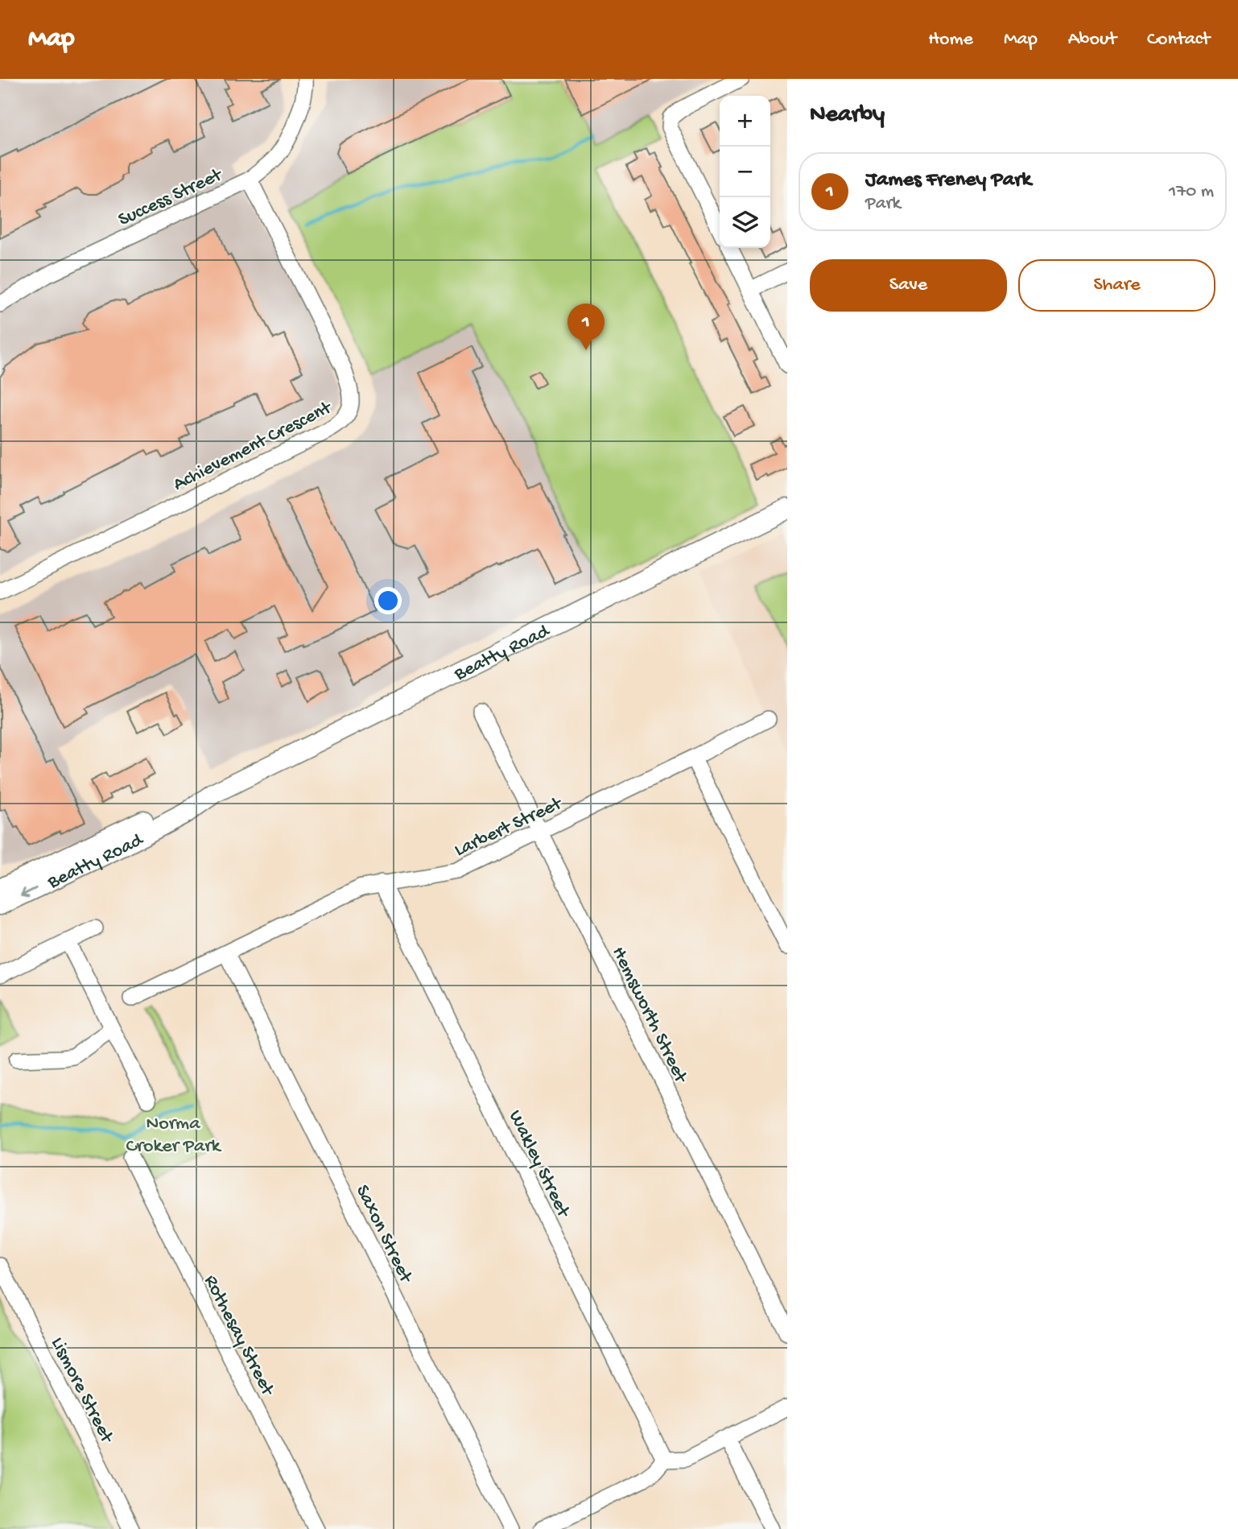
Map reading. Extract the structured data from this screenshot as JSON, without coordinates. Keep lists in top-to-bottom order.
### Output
{
  "streets": {
    "main road": ["Beatty Road"],
    "street": [
      "Success Street",
      "Achievement Crescent",
      "Larbert Street",
      "Hemsworth Street",
      "Wakley Street",
      "Saxon Street",
      "Rothesay Street",
      "Lismore Street"
    ]
  },
  "crossings": [
    ["Success Street", "Achievement Crescent"],
    ["Larbert Street", "Hemsworth Street"],
    ["Larbert Street", "Wakley Street"],
    ["Larbert Street", "Saxon Street"]
  ],
  "parks": ["Norma Croker Park"],
  "page": {
    "header": "Map",
    "nav": [
      "Home",
      "Map",
      "About",
      "Contact"
    ],
    "heading": "Nearby",
    "map_buttons": ["+", "−"],
    "list": [
      {
        "mark": "1",
        "name": "James Freney Park",
        "note": "Park",
        "value": "170 m"
      }
    ],
    "buttons": ["Save", "Share"],
    "pins": "1"
  }
}
